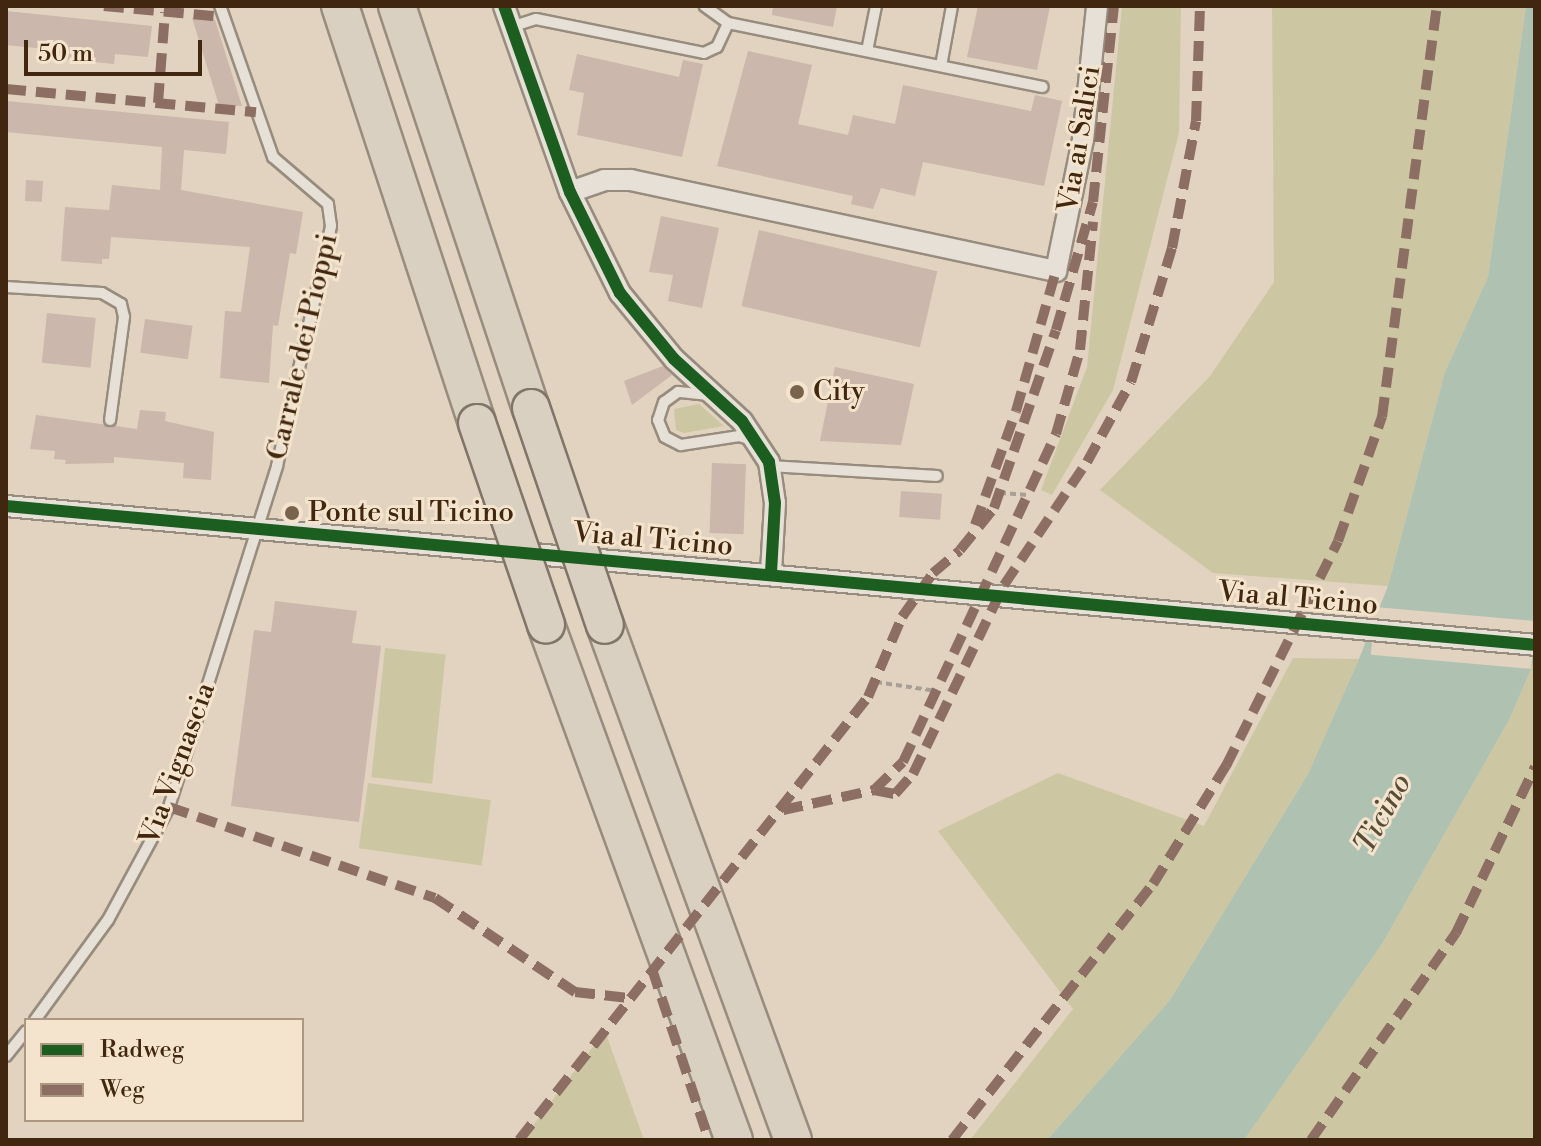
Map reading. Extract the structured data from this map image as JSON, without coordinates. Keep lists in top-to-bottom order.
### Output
{
  "streets": {
    "street": ["Via ai Salici", "Via al Ticino"],
    "lane": ["Carrale dei Pioppi", "Via Vignascia"]
  },
  "crossings": [
    ["Carrale dei Pioppi", "Via al Ticino"],
    ["Carrale dei Pioppi", "Via Vignascia"],
    ["Via al Ticino", "Via Vignascia"]
  ],
  "water": ["Ticino"],
  "places": ["City", "Ponte sul Ticino"],
  "legend": ["Radweg", "Weg"],
  "scale_bar": "50 m"
}
